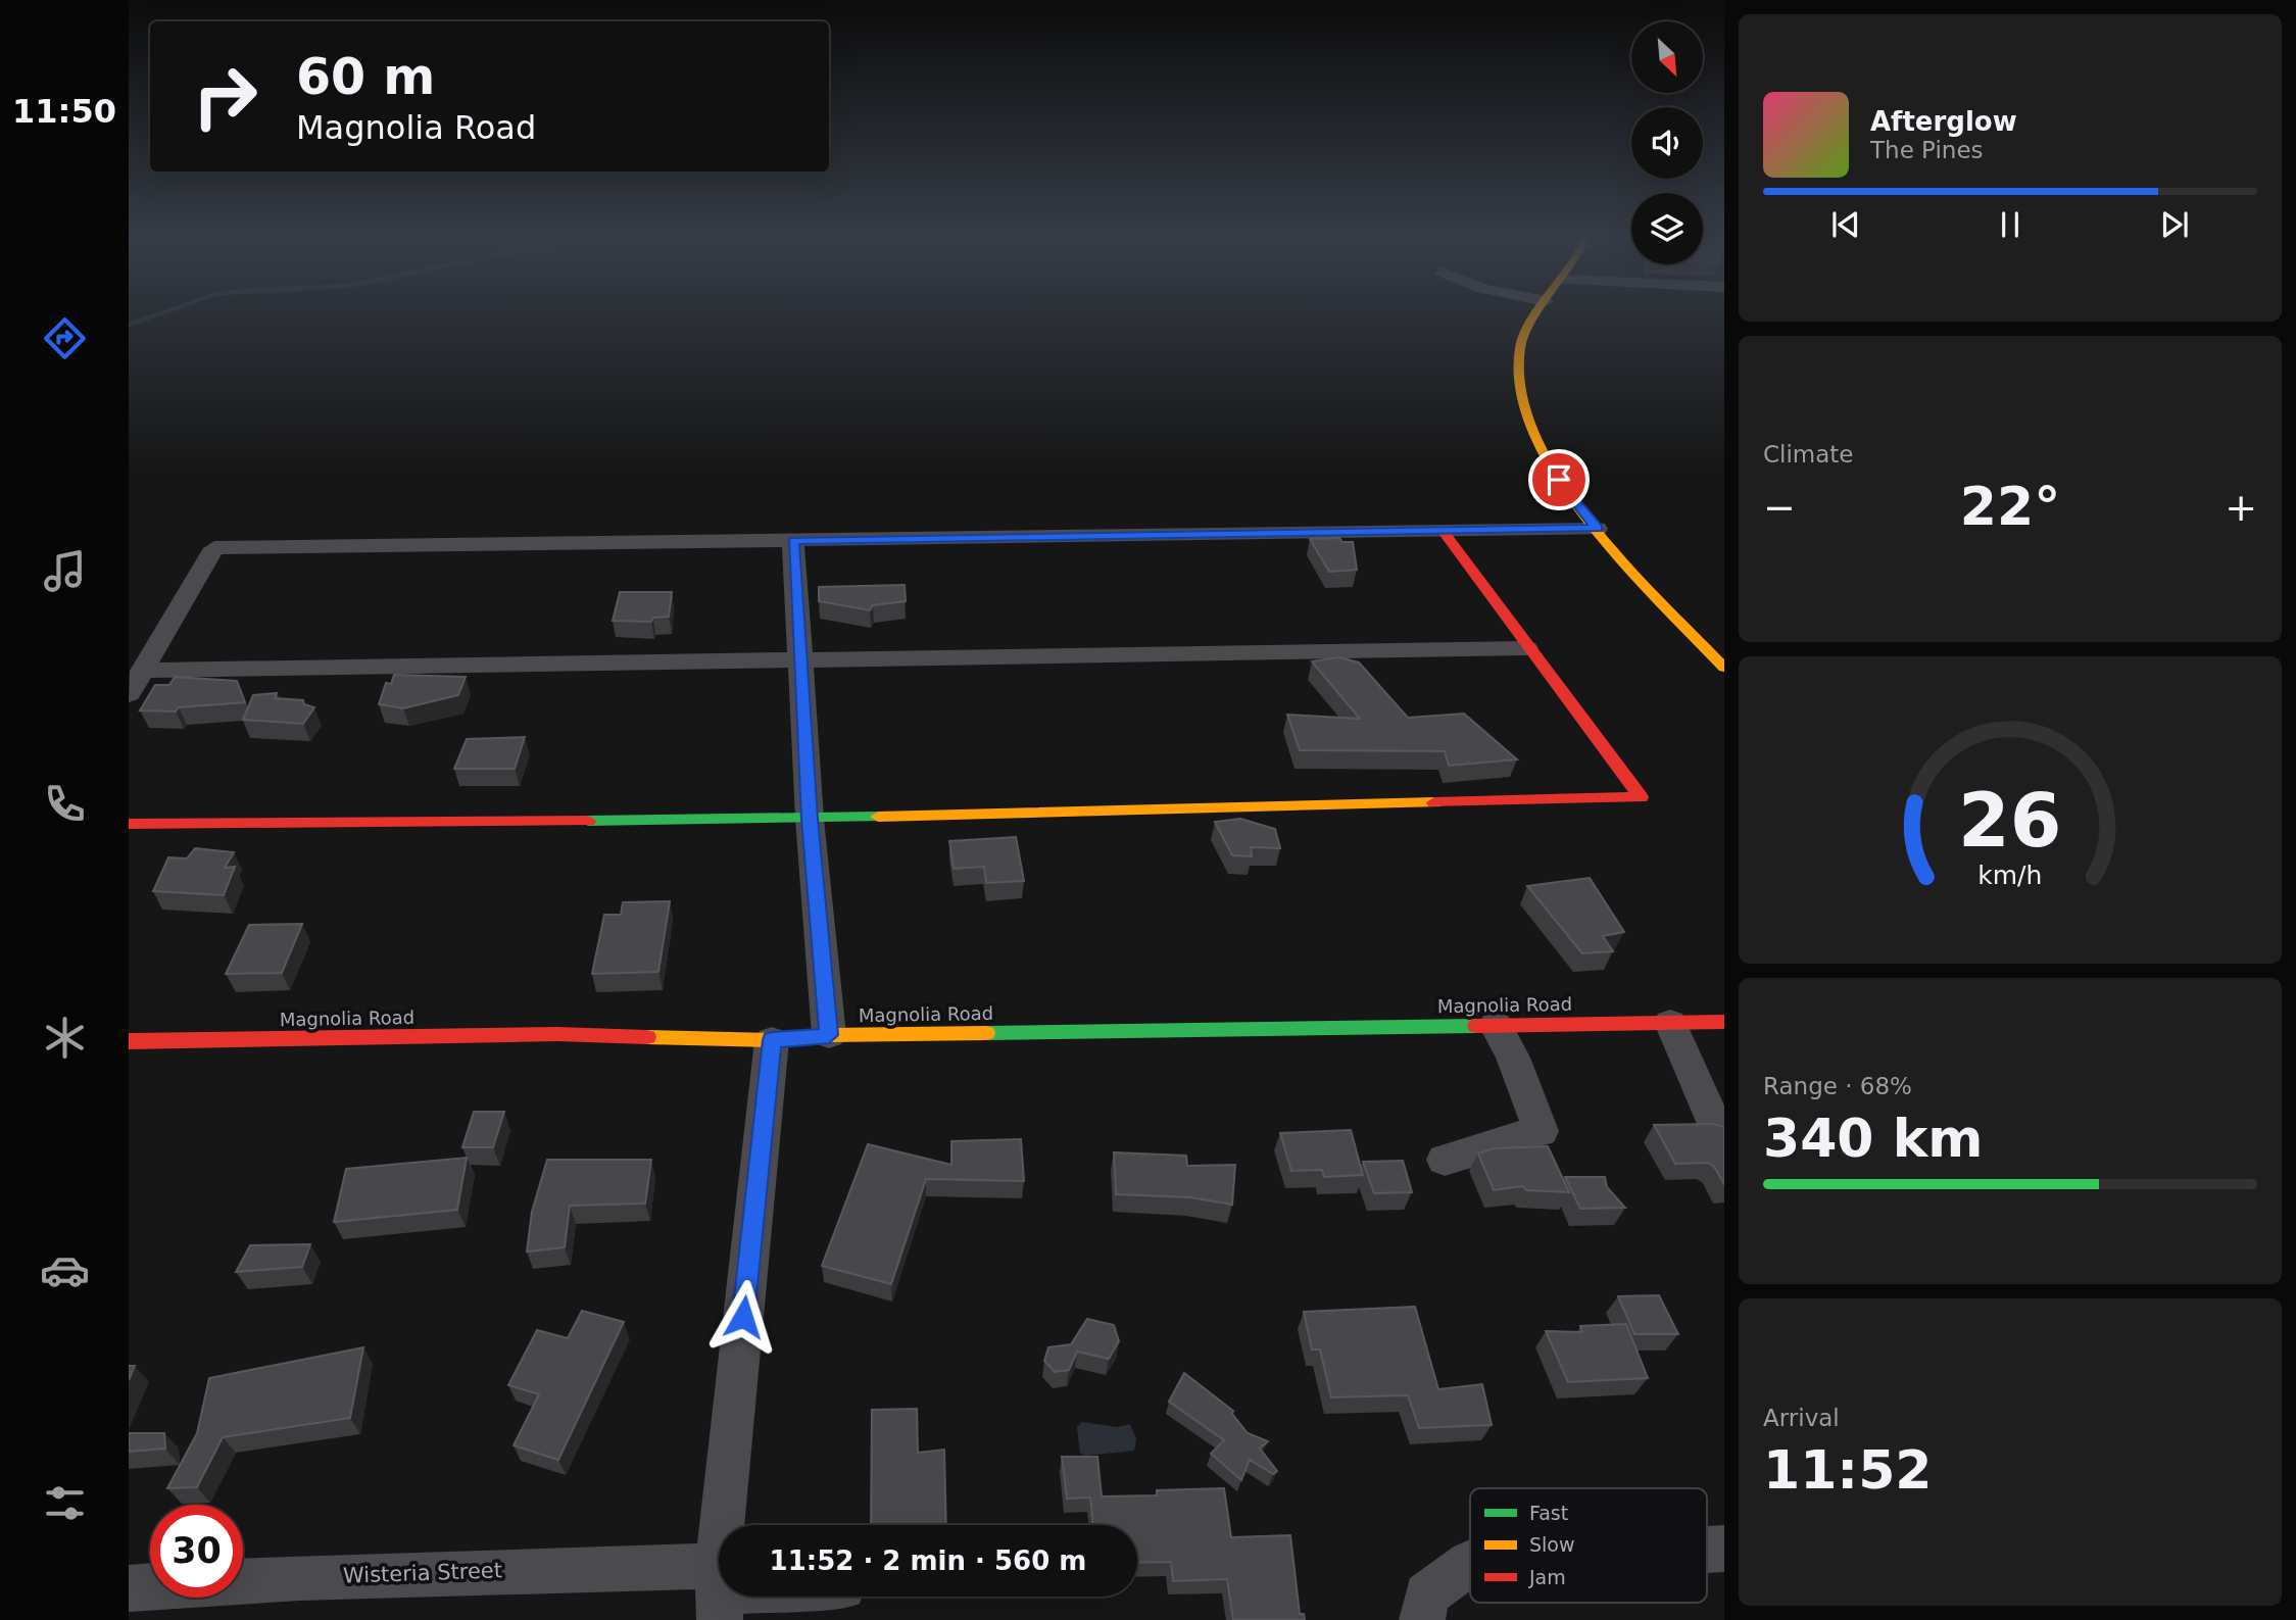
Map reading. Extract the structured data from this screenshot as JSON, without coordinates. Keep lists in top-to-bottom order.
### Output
{
  "streets": {
    "street": ["Magnolia Road", "Wisteria Street"]
  },
  "legend": ["Fast", "Slow", "Jam"],
  "north": "bottom right",
  "page": {
    "tabs": "11:50",
    "turn": ["60 m", "Magnolia Road"],
    "song": ["Afterglow", "The Pines"],
    "tile": [
      "Climate",
      ["Range · 68%", "340 km"],
      ["Arrival", "11:52"]
    ],
    "heat": ["−", "22°", "+"],
    "limit": "30",
    "trip": "11:52 · 2 min · 560 m",
    "gauge": ["26", "km/h"]
  }
}
